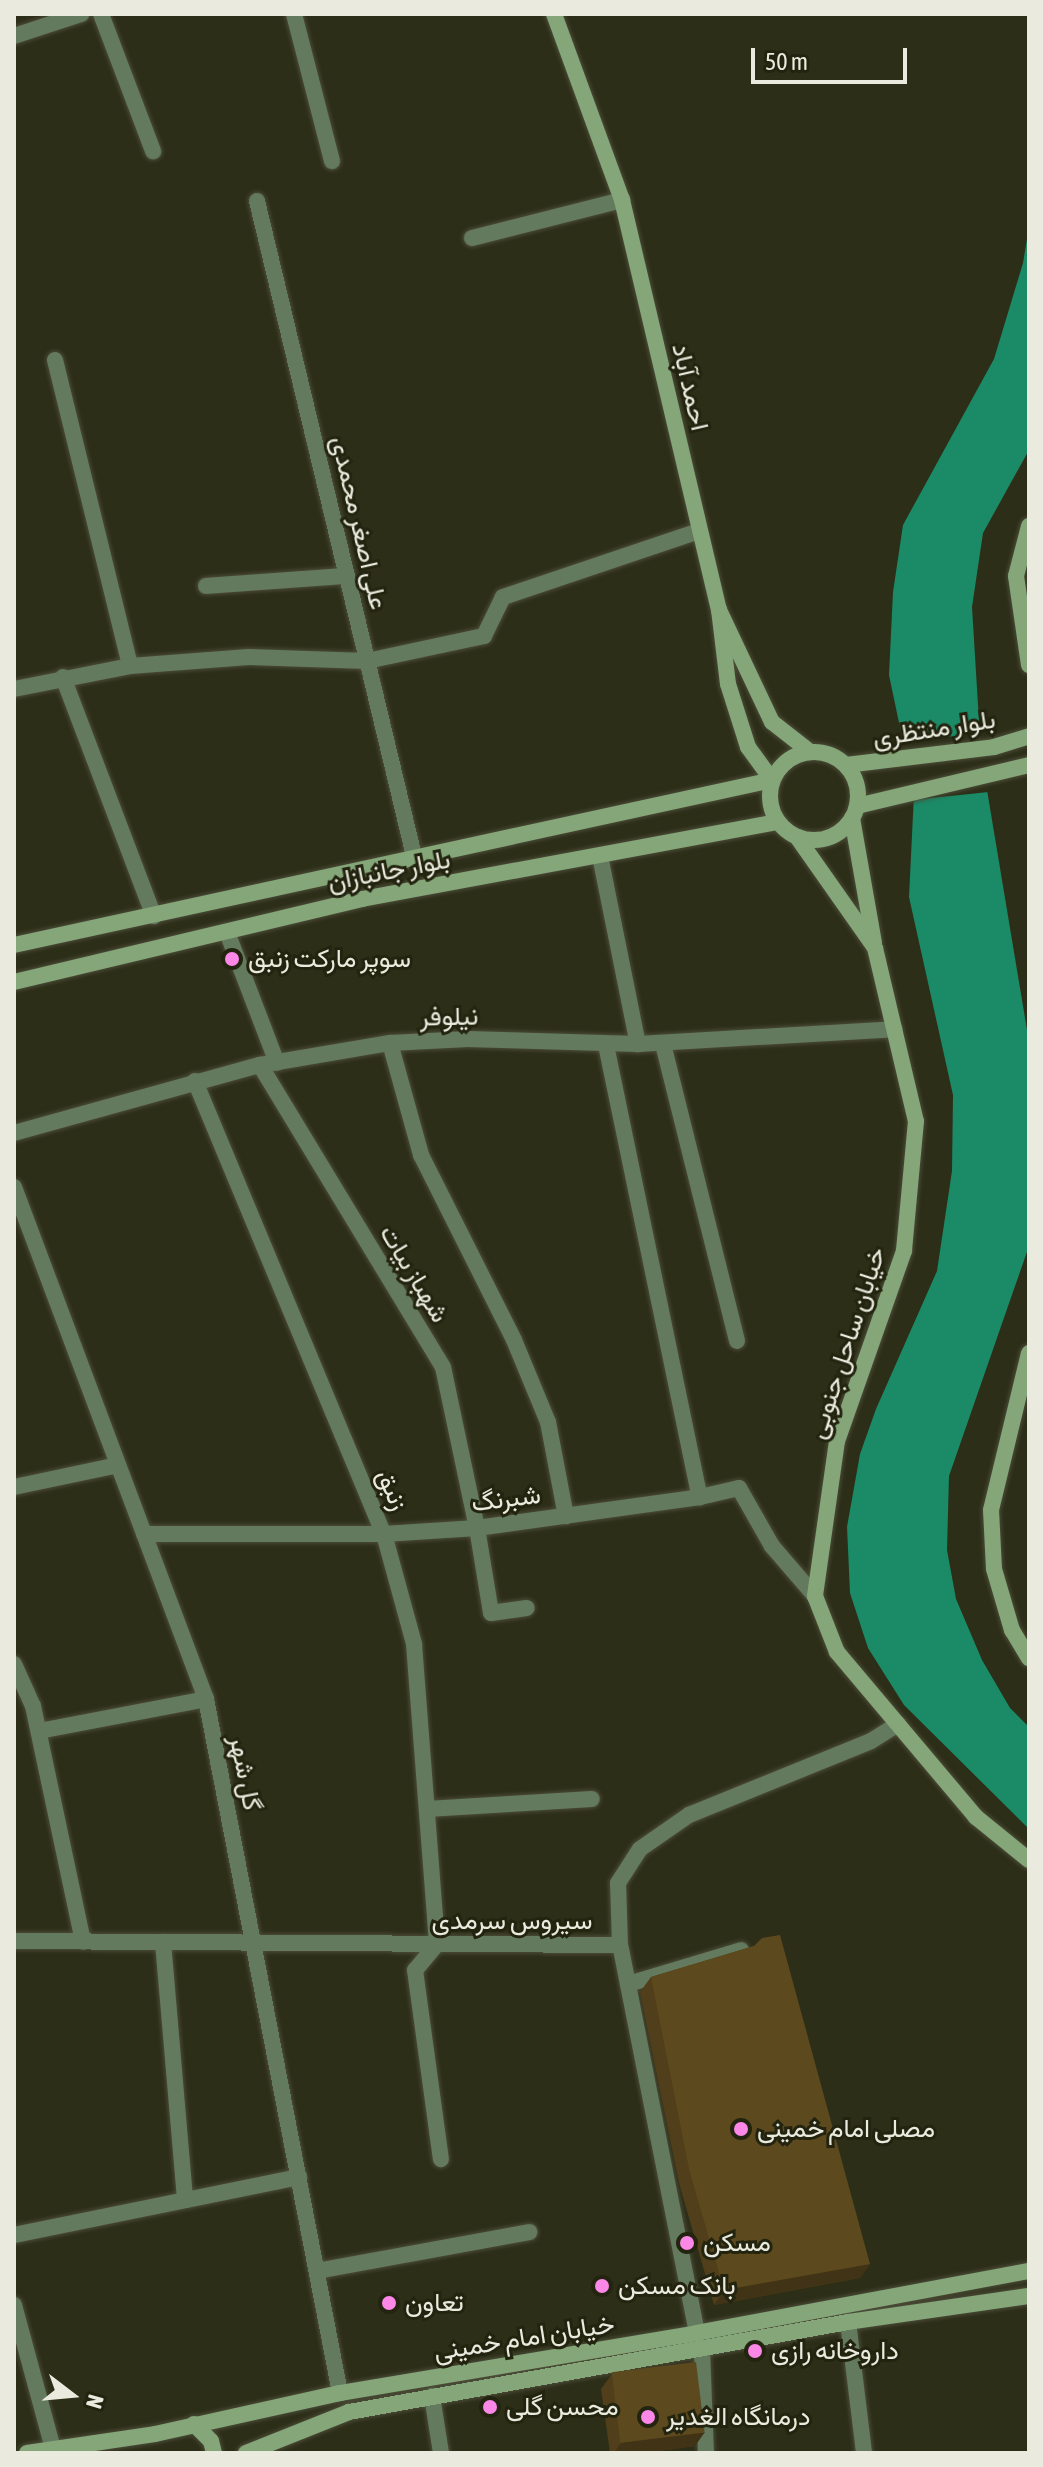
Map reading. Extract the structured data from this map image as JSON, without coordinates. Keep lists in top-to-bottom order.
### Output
{
  "streets": {
    "main road": [
      "احمد آباد",
      "بلوار منتظری",
      "بلوار جانبازان",
      "خیابان ساحل جنوبی",
      "خیابان امام خمینی"
    ],
    "street": [
      "علی اصغر محمدی",
      "نیلوفر",
      "شهباز بیات",
      "زنبق",
      "شبرنگ",
      "گل شهر",
      "سیروس سرمدی"
    ]
  },
  "crossings": [
    ["احمد آباد", "بلوار منتظری"],
    ["احمد آباد", "بلوار جانبازان"],
    ["احمد آباد", "خیابان ساحل جنوبی"],
    ["علی اصغر محمدی", "بلوار جانبازان"],
    ["بلوار منتظری", "بلوار جانبازان"],
    ["بلوار منتظری", "خیابان ساحل جنوبی"],
    ["بلوار جانبازان", "شهباز بیات"],
    ["بلوار جانبازان", "خیابان ساحل جنوبی"],
    ["نیلوفر", "شهباز بیات"],
    ["نیلوفر", "خیابان ساحل جنوبی"],
    ["نیلوفر", "زنبق"],
    ["شهباز بیات", "شبرنگ"],
    ["خیابان ساحل جنوبی", "شبرنگ"],
    ["خیابان ساحل جنوبی", "سیروس سرمدی"],
    ["زنبق", "شبرنگ"],
    ["زنبق", "سیروس سرمدی"],
    ["شبرنگ", "گل شهر"],
    ["گل شهر", "سیروس سرمدی"],
    ["گل شهر", "خیابان امام خمینی"]
  ],
  "places": [
    "سوپر مارکت زنبق",
    "مصلی امام خمینی",
    "مسکن",
    "بانک مسکن",
    "تعاون",
    "داروخانه رازی",
    "محسن گلی",
    "درمانگاه الغدیر"
  ],
  "scale_bar": "50 m",
  "north": "right"
}
